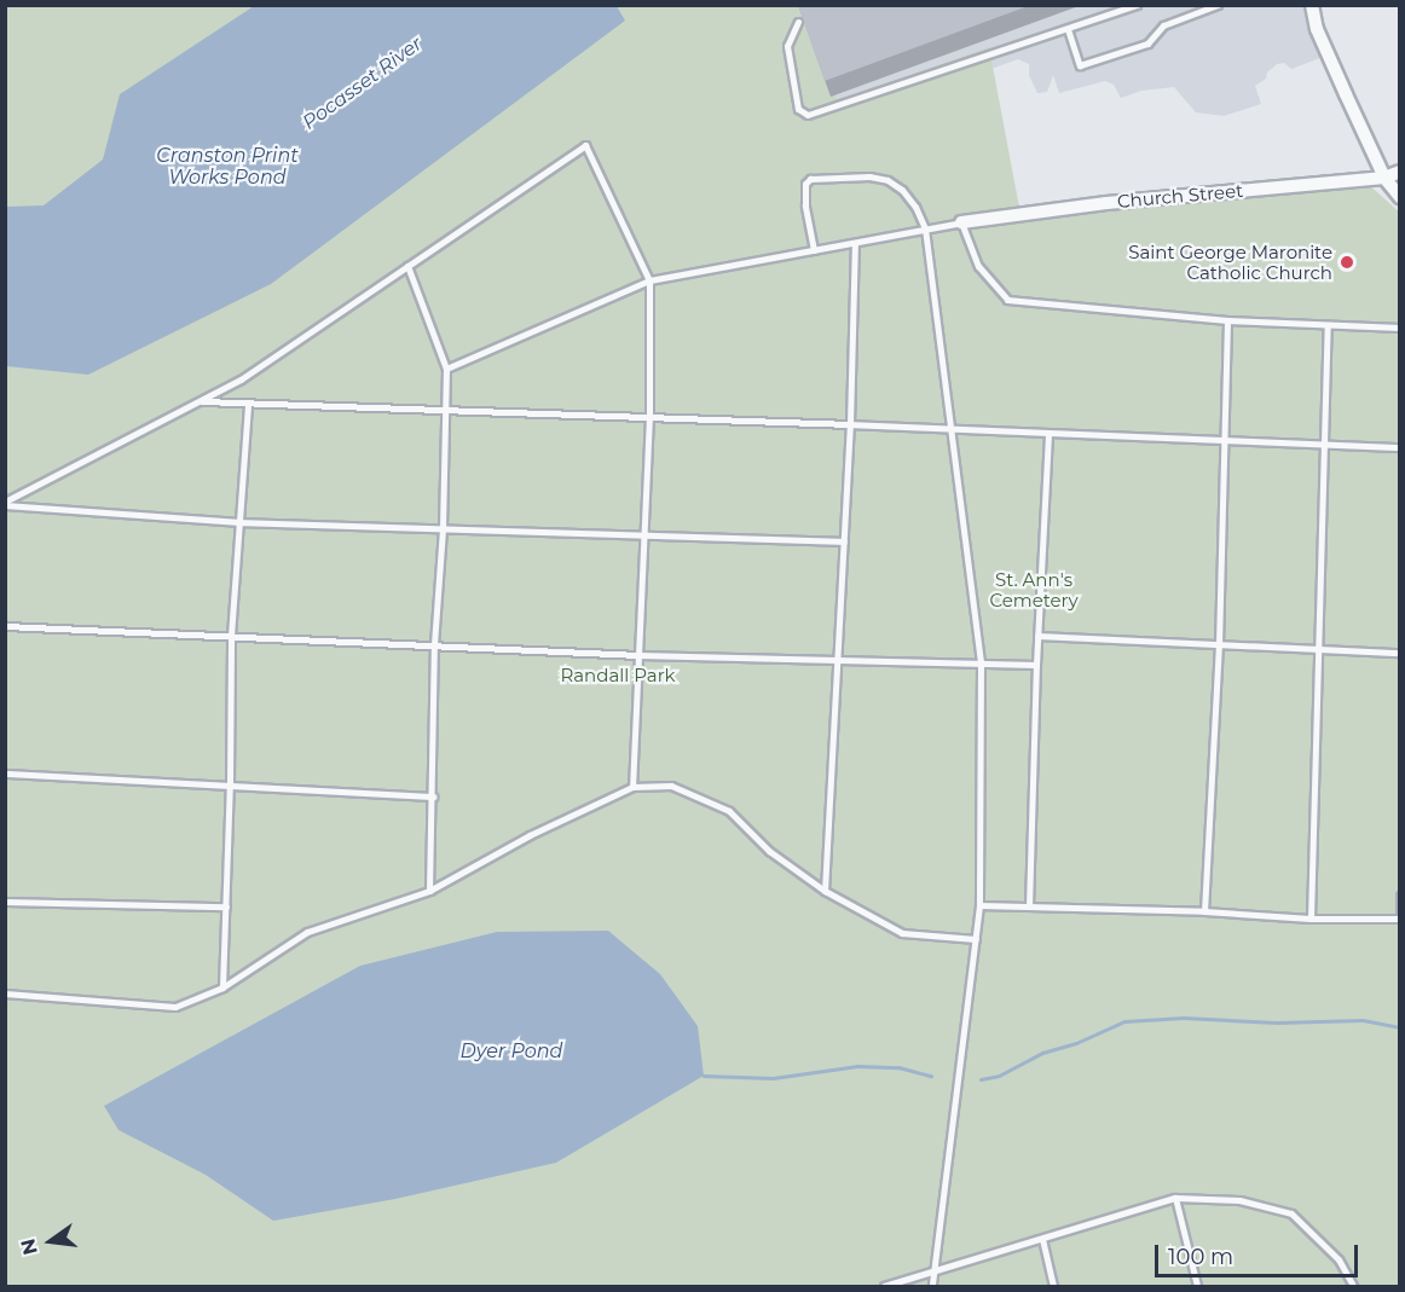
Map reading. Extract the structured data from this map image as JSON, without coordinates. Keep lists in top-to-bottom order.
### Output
{
  "streets": {
    "street": ["Church Street"]
  },
  "water": ["Pocasset River", "Cranston Print Works Pond", "Dyer Pond"],
  "parks": ["St. Ann's Cemetery", "Randall Park"],
  "places": ["Saint George Maronite Catholic Church"],
  "scale_bar": "100 m",
  "north": "left"
}
